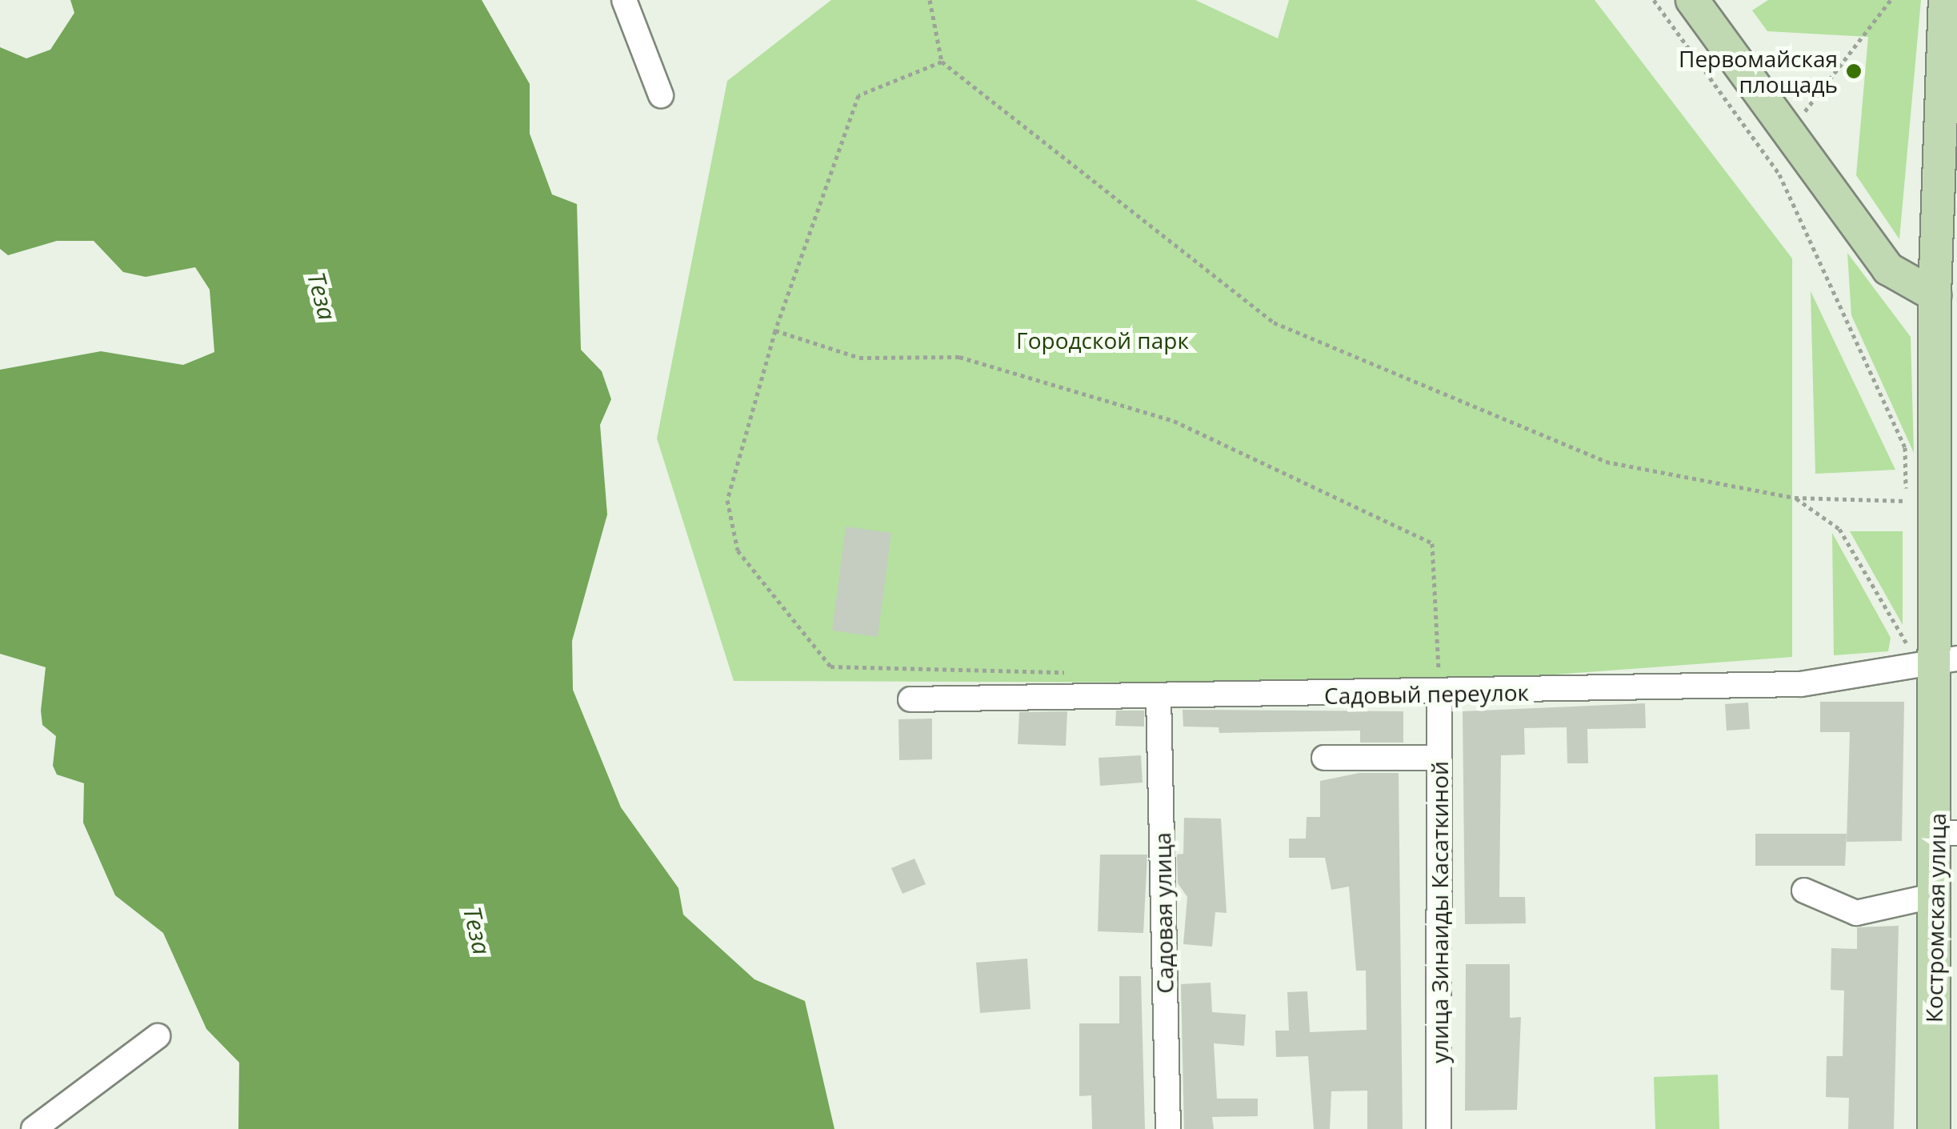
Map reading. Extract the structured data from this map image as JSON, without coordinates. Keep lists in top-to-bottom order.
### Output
{
  "streets": {
    "main road": ["Костромская улица"],
    "street": ["Садовый переулок", "улица Зинаиды Касаткиной", "Садовая улица"]
  },
  "crossings": [
    ["Садовый переулок", "улица Зинаиды Касаткиной"],
    ["Садовый переулок", "Садовая улица"],
    ["Садовый переулок", "Костромская улица"]
  ],
  "water": ["Теза"],
  "parks": ["Городской парк"],
  "places": ["Первомайская площадь"]
}
